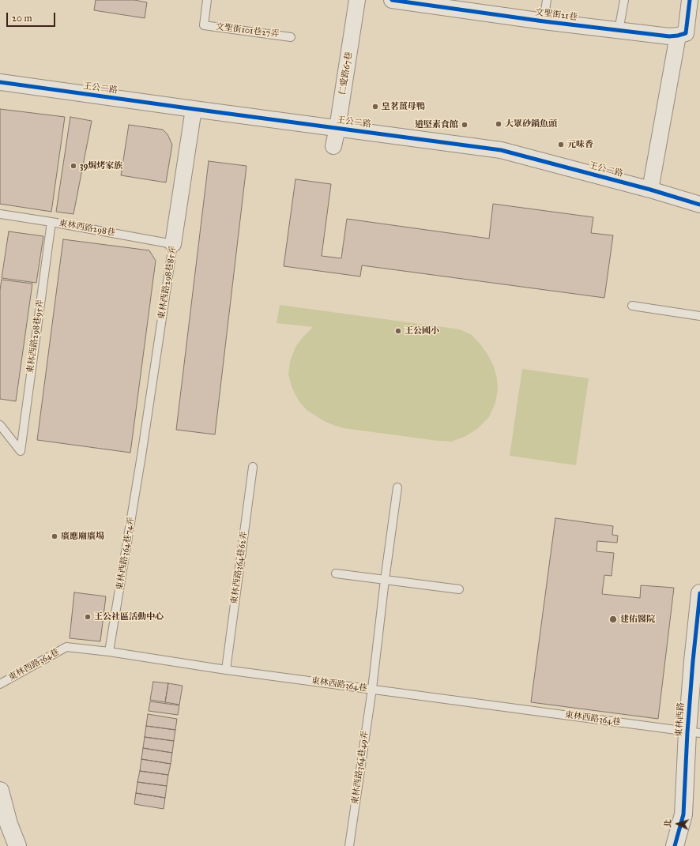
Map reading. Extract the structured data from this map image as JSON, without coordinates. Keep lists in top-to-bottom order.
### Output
{
  "streets": {
    "street": [
      "文聖街21巷",
      "仁愛路67巷",
      "王公二路",
      "東林西路298巷85弄",
      "東林西路"
    ],
    "lane": [
      "文聖街101巷27弄",
      "東林西路298巷",
      "東林西路298巷95弄",
      "東林西路364巷74弄",
      "東林西路364巷62弄",
      "東林西路364巷",
      "東林西路364巷49弄"
    ]
  },
  "crossings": [
    ["仁愛路67巷", "王公二路"],
    ["王公二路", "東林西路298巷85弄"],
    ["東林西路298巷", "東林西路298巷85弄"],
    ["東林西路298巷", "東林西路298巷95弄"],
    ["東林西路298巷85弄", "東林西路364巷74弄"],
    ["東林西路364巷74弄", "東林西路364巷"],
    ["東林西路364巷62弄", "東林西路364巷"],
    ["東林西路364巷", "東林西路"],
    ["東林西路364巷", "東林西路364巷49弄"]
  ],
  "places": [
    "皇茗薑母鴨",
    "大眾砂鍋魚頭",
    "道堅素食館",
    "元味香",
    "39焗烤家族",
    "王公國小",
    "廣應廟廣場",
    "王公社區活動中心",
    "建佑醫院"
  ],
  "scale_bar": "20 m",
  "north": "left"
}
